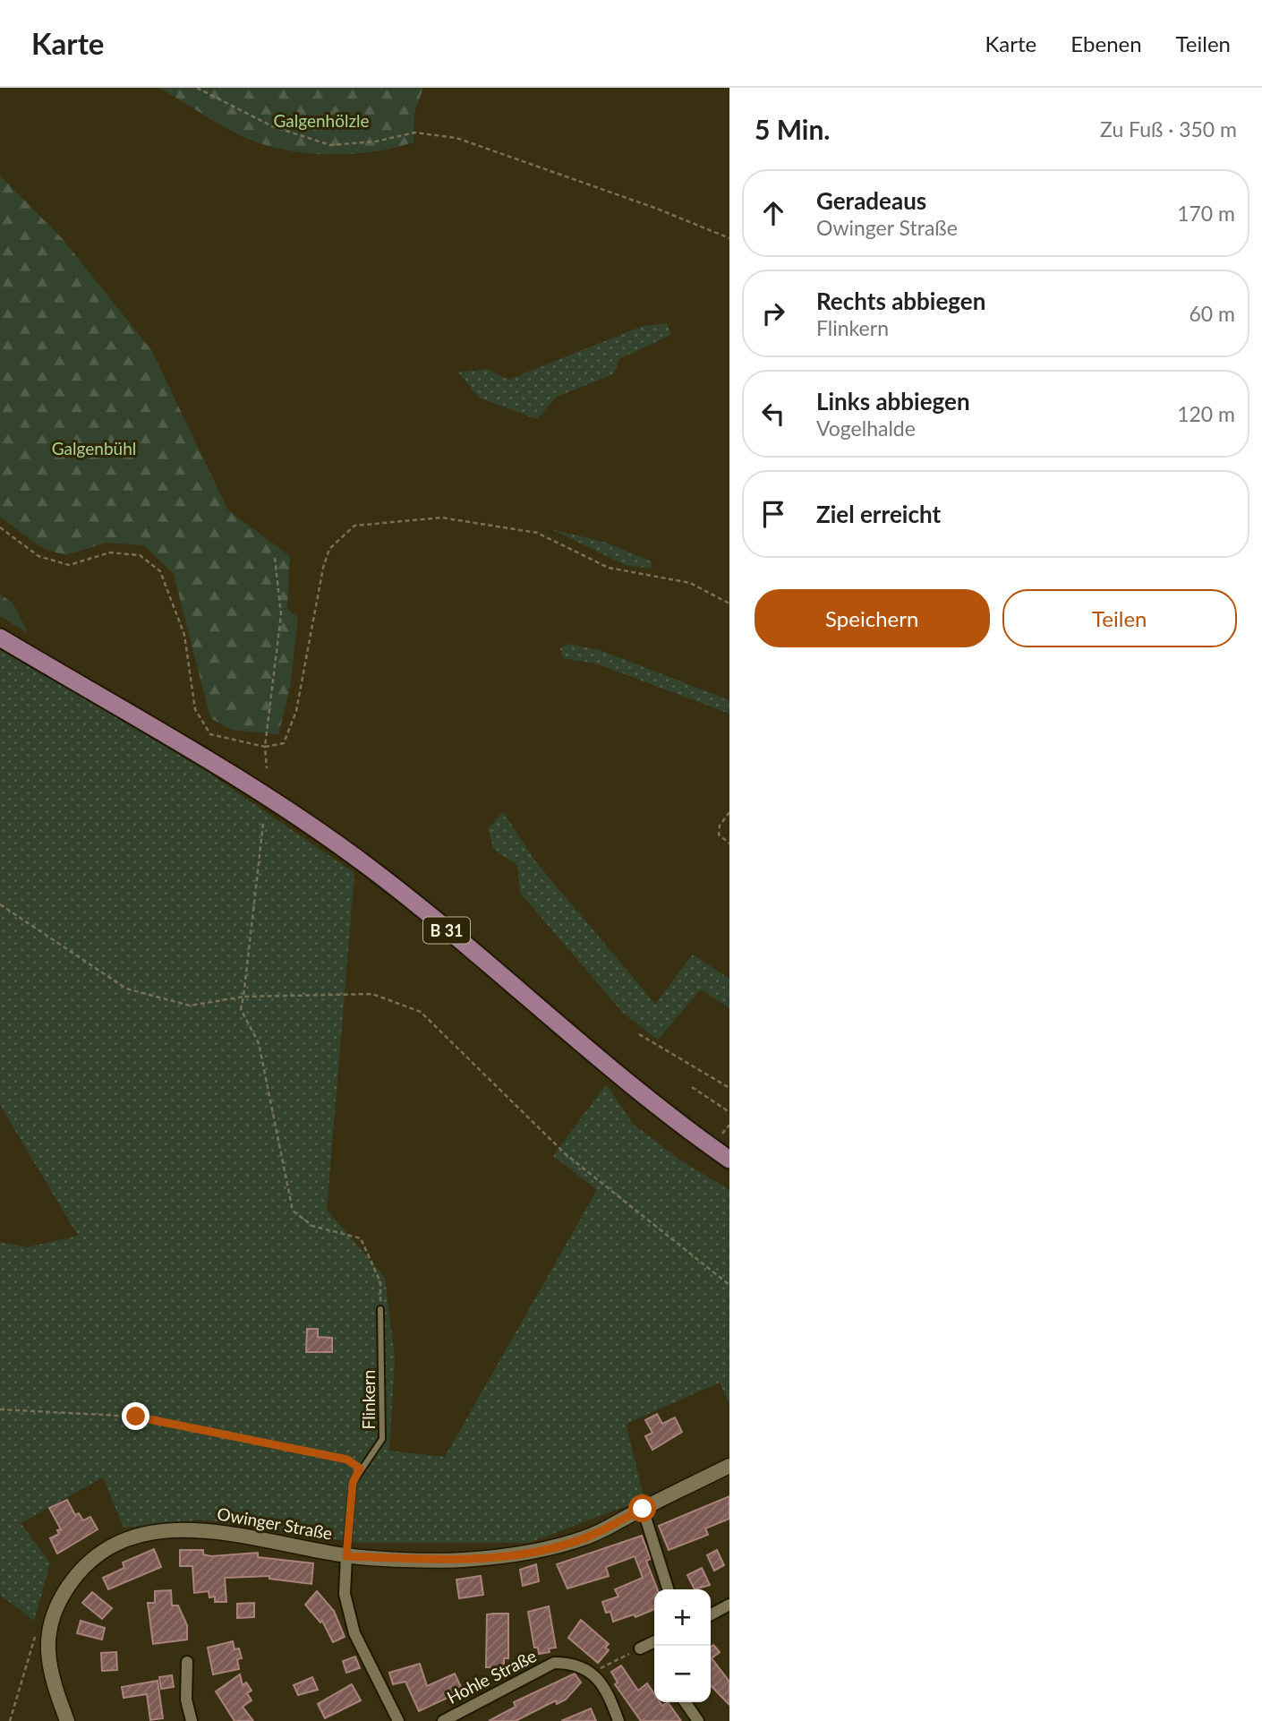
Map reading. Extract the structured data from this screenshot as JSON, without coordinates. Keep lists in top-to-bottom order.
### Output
{
  "streets": {
    "main road": ["B 31"],
    "street": ["Owinger Straße", "Hohle Straße"],
    "lane": ["Flinkern"]
  },
  "crossings": [
    ["Flinkern", "Owinger Straße"]
  ],
  "parks": ["Galgenhölzle", "Galgenbühl"],
  "page": {
    "header": "Karte",
    "nav": ["Karte", "Ebenen", "Teilen"],
    "heading": ["5 Min.", "Zu Fuß · 350 m"],
    "list": [
      ["Geradeaus", "Owinger Straße", "170 m"],
      ["Rechts abbiegen", "Flinkern", "60 m"],
      ["Links abbiegen", "Vogelhalde", "120 m"],
      "Ziel erreicht"
    ],
    "buttons": ["Speichern", "Teilen"],
    "map_buttons": ["+", "−"]
  }
}
